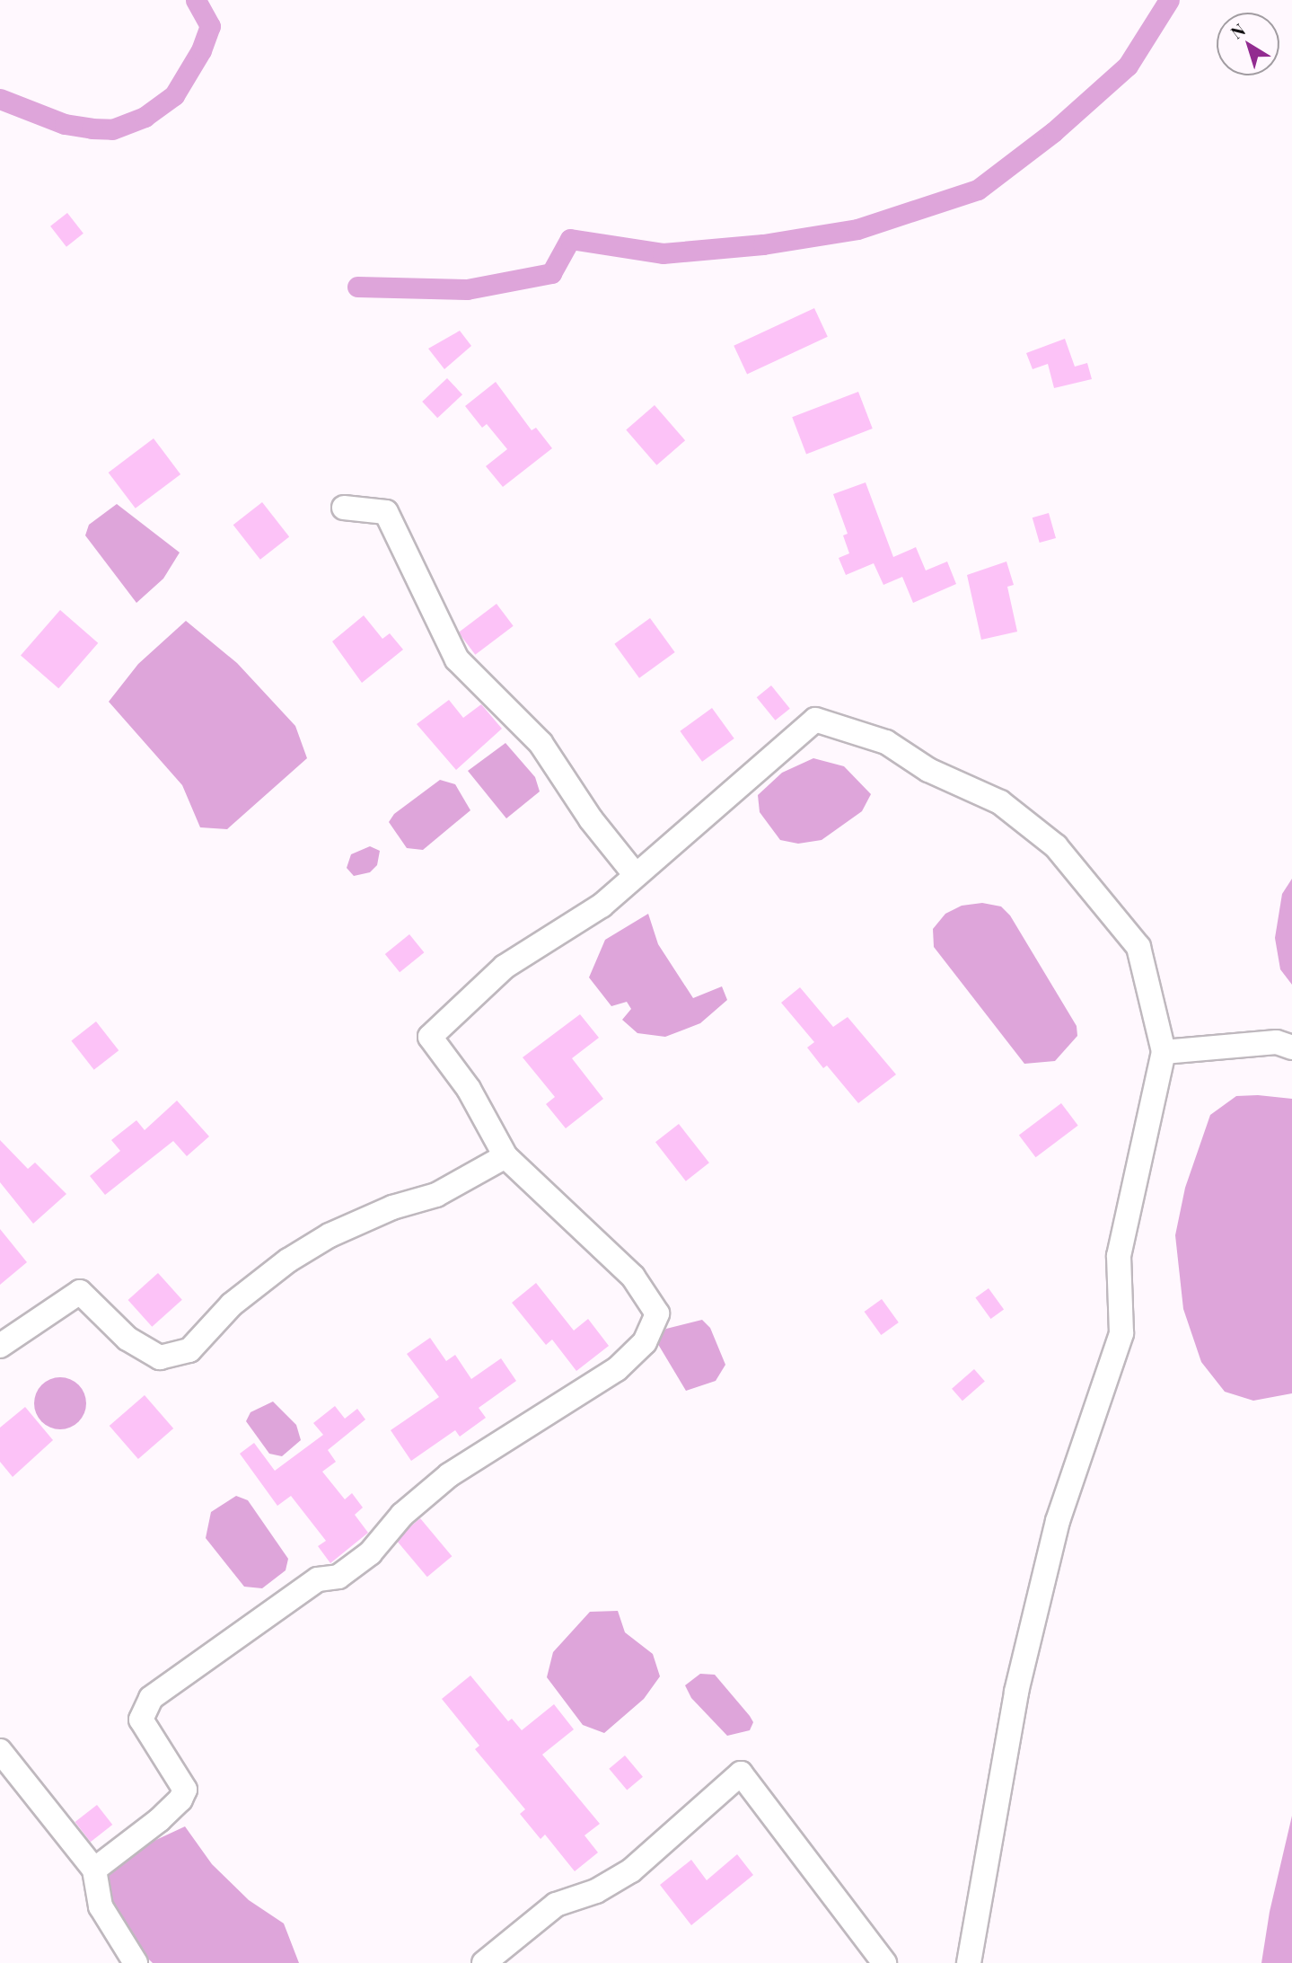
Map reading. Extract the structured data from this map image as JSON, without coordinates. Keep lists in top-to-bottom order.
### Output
{
  "north": "top left"
}
